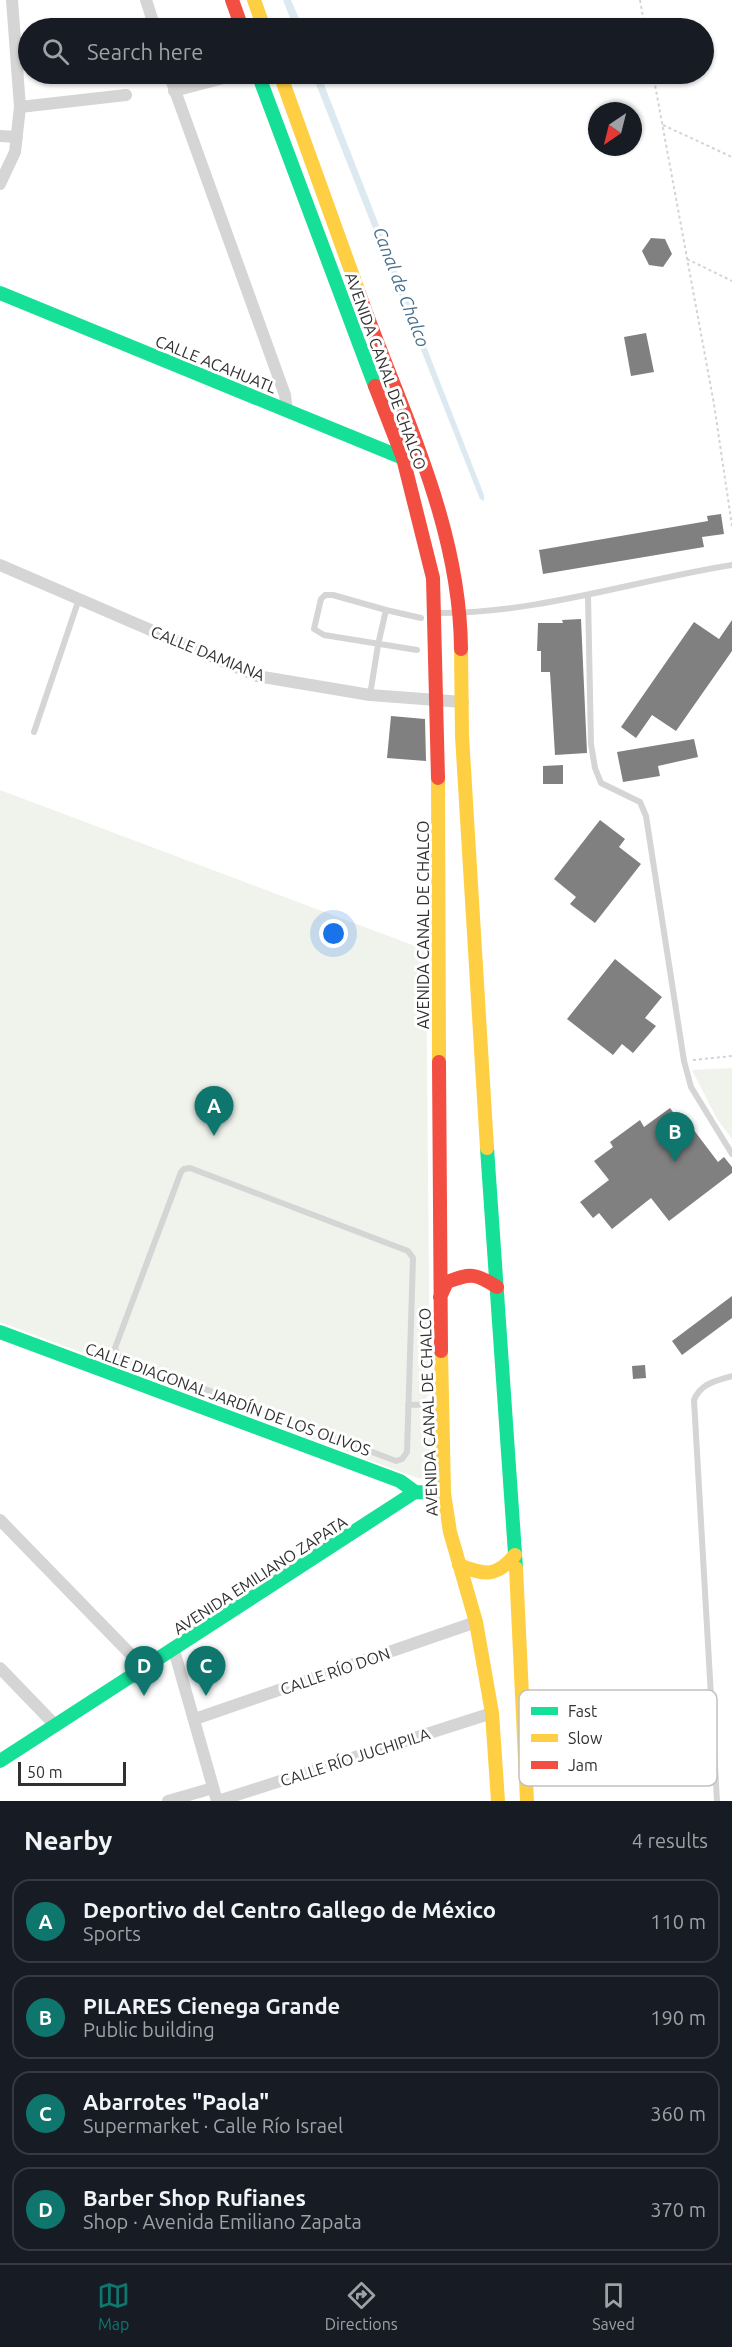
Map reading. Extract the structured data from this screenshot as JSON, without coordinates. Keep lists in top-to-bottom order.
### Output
{
  "streets": {
    "main road": [
      "CALLE ACAHUATL",
      "AVENIDA CANAL DE CHALCO",
      "CALLE DIAGONAL JARDÍN DE LOS OLIVOS",
      "AVENIDA EMILIANO ZAPATA"
    ],
    "street": ["CALLE DAMIANA", "CALLE RÍO DON", "CALLE RÍO JUCHIPILA"]
  },
  "crossings": [
    ["CALLE ACAHUATL", "AVENIDA CANAL DE CHALCO"],
    ["AVENIDA CANAL DE CHALCO", "CALLE DAMIANA"],
    ["AVENIDA CANAL DE CHALCO", "CALLE DIAGONAL JARDÍN DE LOS OLIVOS"],
    ["AVENIDA CANAL DE CHALCO", "CALLE RÍO DON"],
    ["AVENIDA CANAL DE CHALCO", "CALLE RÍO JUCHIPILA"],
    ["CALLE DIAGONAL JARDÍN DE LOS OLIVOS", "AVENIDA EMILIANO ZAPATA"]
  ],
  "water": ["Canal de Chalco"],
  "legend": ["Fast", "Slow", "Jam"],
  "scale_bar": "50 m",
  "north": "bottom left",
  "page": {
    "search": "Search here",
    "pins": [
      "A",
      "B",
      "C",
      "D"
    ],
    "scale": "50 m",
    "heading": ["Nearby", "4 results"],
    "list": [
      {
        "mark": "A",
        "name": "Deportivo del Centro Gallego de México",
        "note": "Sports",
        "value": "110 m"
      },
      {
        "mark": "B",
        "name": "PILARES Cienega Grande",
        "note": "Public building",
        "value": "190 m"
      },
      {
        "mark": "C",
        "name": "Abarrotes \"Paola\"",
        "note": "Supermarket · Calle Río Israel",
        "value": "360 m"
      },
      {
        "mark": "D",
        "name": "Barber Shop Rufianes",
        "note": "Shop · Avenida Emiliano Zapata",
        "value": "370 m"
      }
    ],
    "nav": ["Map", "Directions", "Saved"]
  }
}
